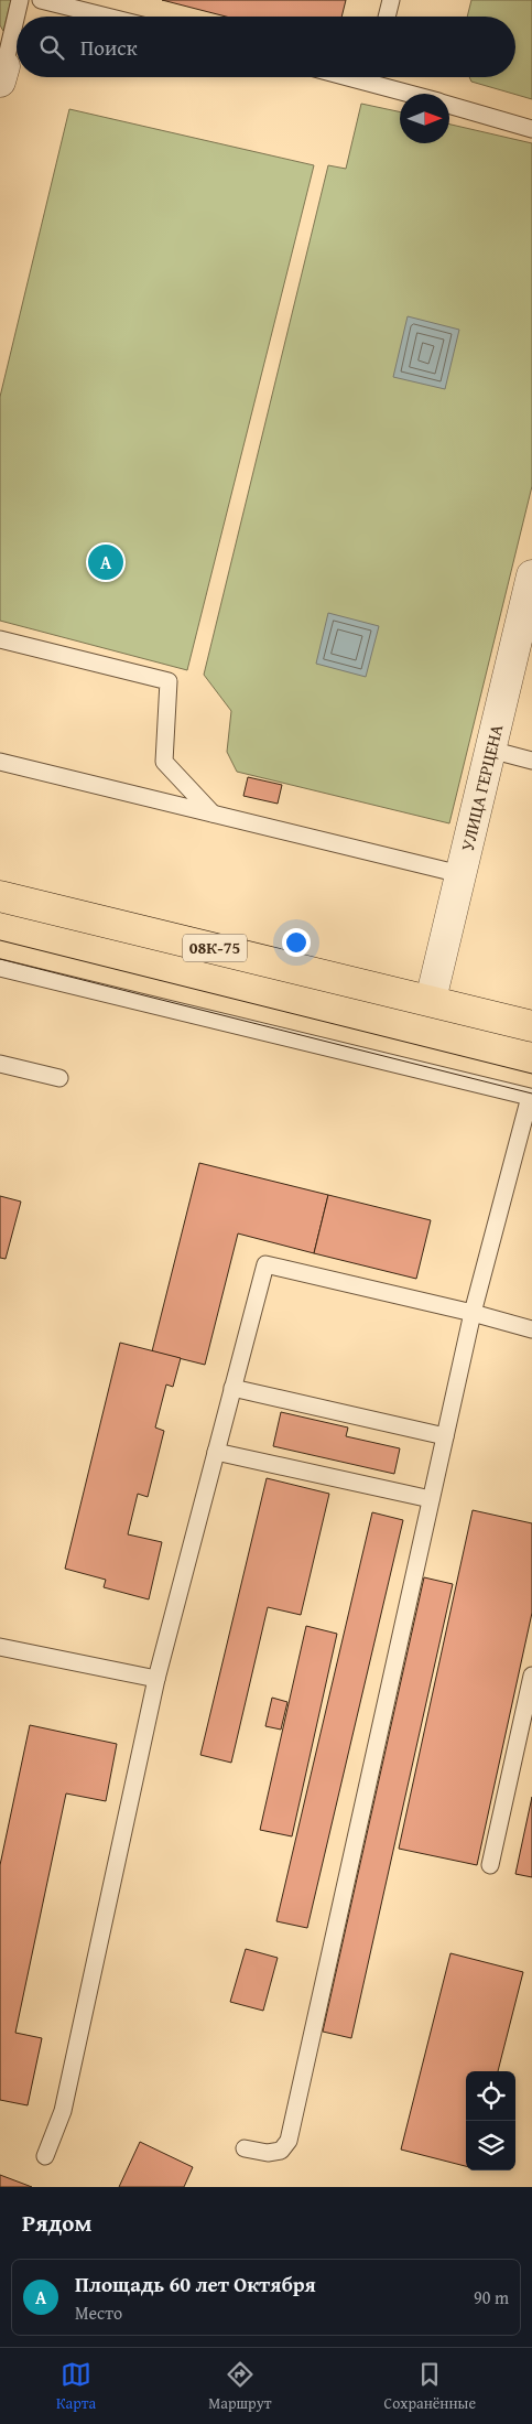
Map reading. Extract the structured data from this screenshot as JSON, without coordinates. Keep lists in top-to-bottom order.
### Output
{
  "streets": {
    "main road": ["08К-75"],
    "street": ["УЛИЦА ГЕРЦЕНА"]
  },
  "crossings": [
    ["УЛИЦА ГЕРЦЕНА", "08К-75"]
  ],
  "north": "right",
  "page": {
    "search": "Поиск",
    "pins": "A",
    "heading": "Рядом",
    "list": [
      {
        "mark": "A",
        "name": "Площадь 60 лет Октября",
        "note": "Место",
        "value": "90 m"
      }
    ],
    "nav": ["Карта", "Маршрут", "Сохранённые"]
  }
}
